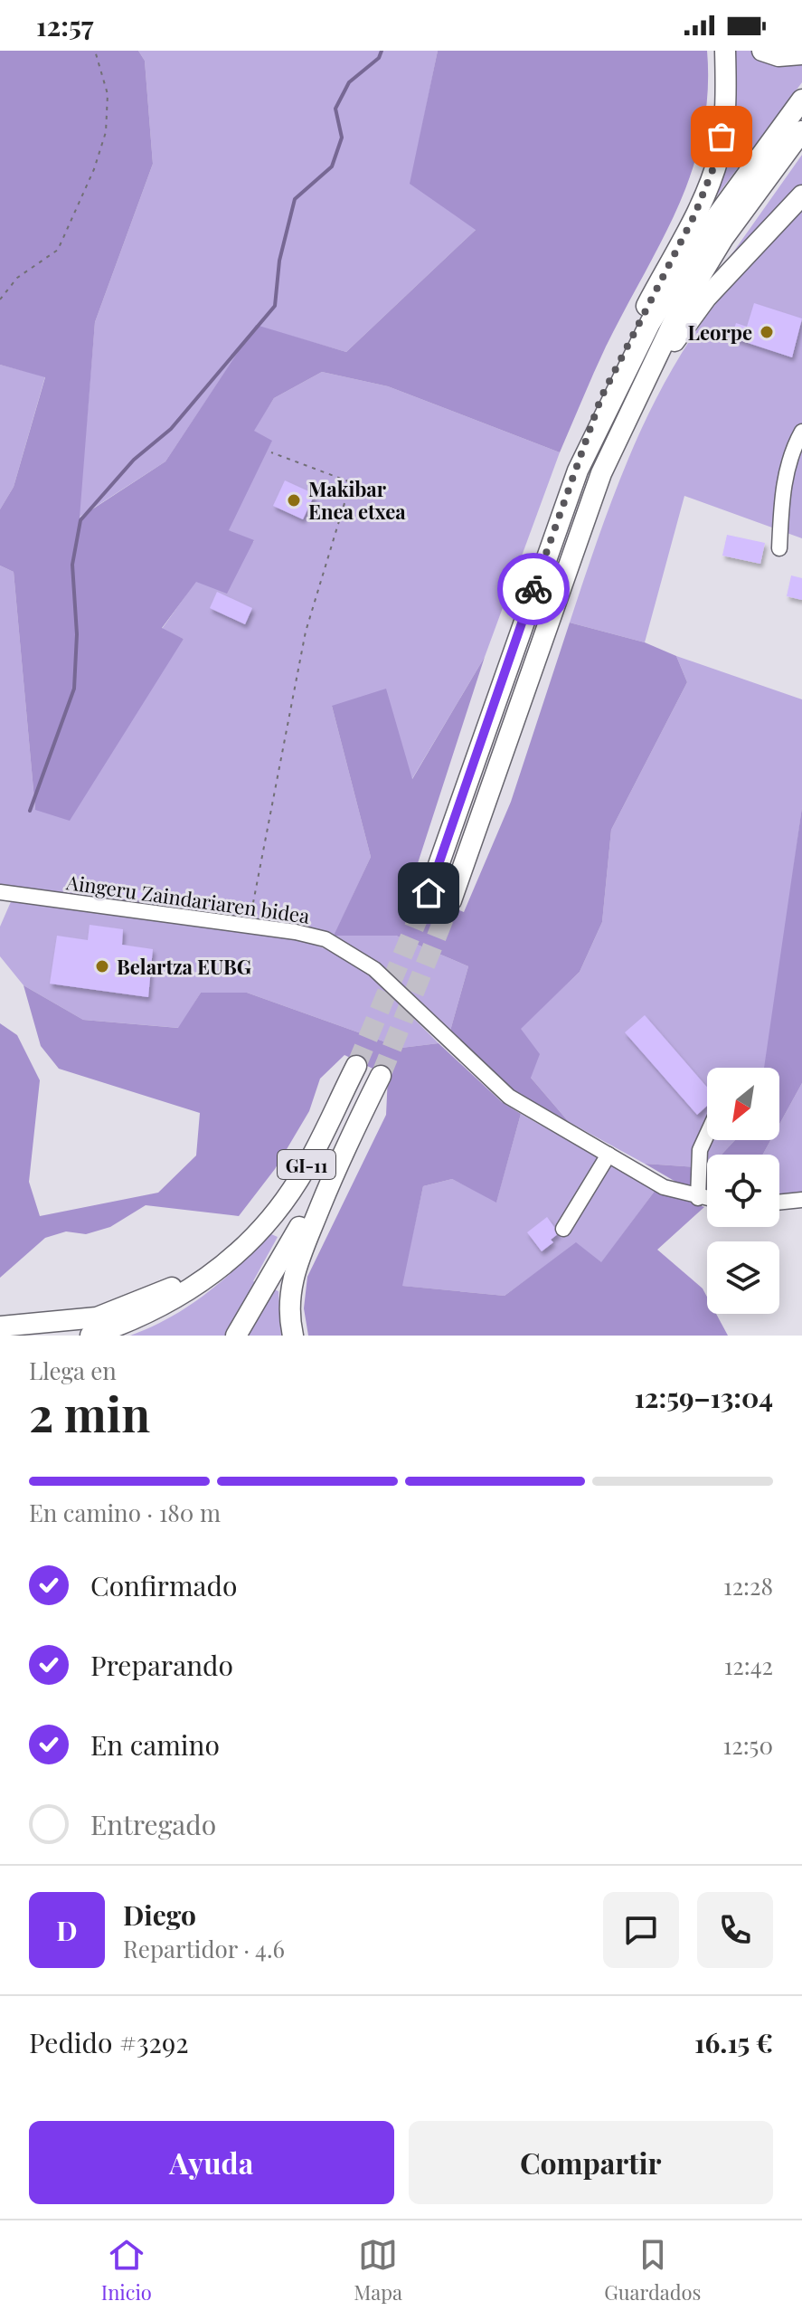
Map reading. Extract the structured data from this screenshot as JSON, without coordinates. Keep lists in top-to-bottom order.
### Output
{
  "streets": {
    "highway": ["GI-11"],
    "street": ["Aingeru Zaindariaren bidea"]
  },
  "places": ["Leorpe", "Makibar Enea etxea", "Belartza EUBG"],
  "north": "bottom left",
  "page": {
    "status": "12:57",
    "heading": ["2 min", "Llega en", "12:59–13:04"],
    "panel": [
      "Diego",
      "Repartidor · 4.6",
      "Pedido #3292",
      "16.15 €"
    ],
    "bar": "En camino · 180 m",
    "list": [
      ["Confirmado", "12:28"],
      ["Preparando", "12:42"],
      ["En camino", "12:50"],
      "Entregado"
    ],
    "round": "D",
    "buttons": ["Ayuda", "Compartir"],
    "tabs": ["Inicio", "Mapa", "Guardados"]
  }
}
